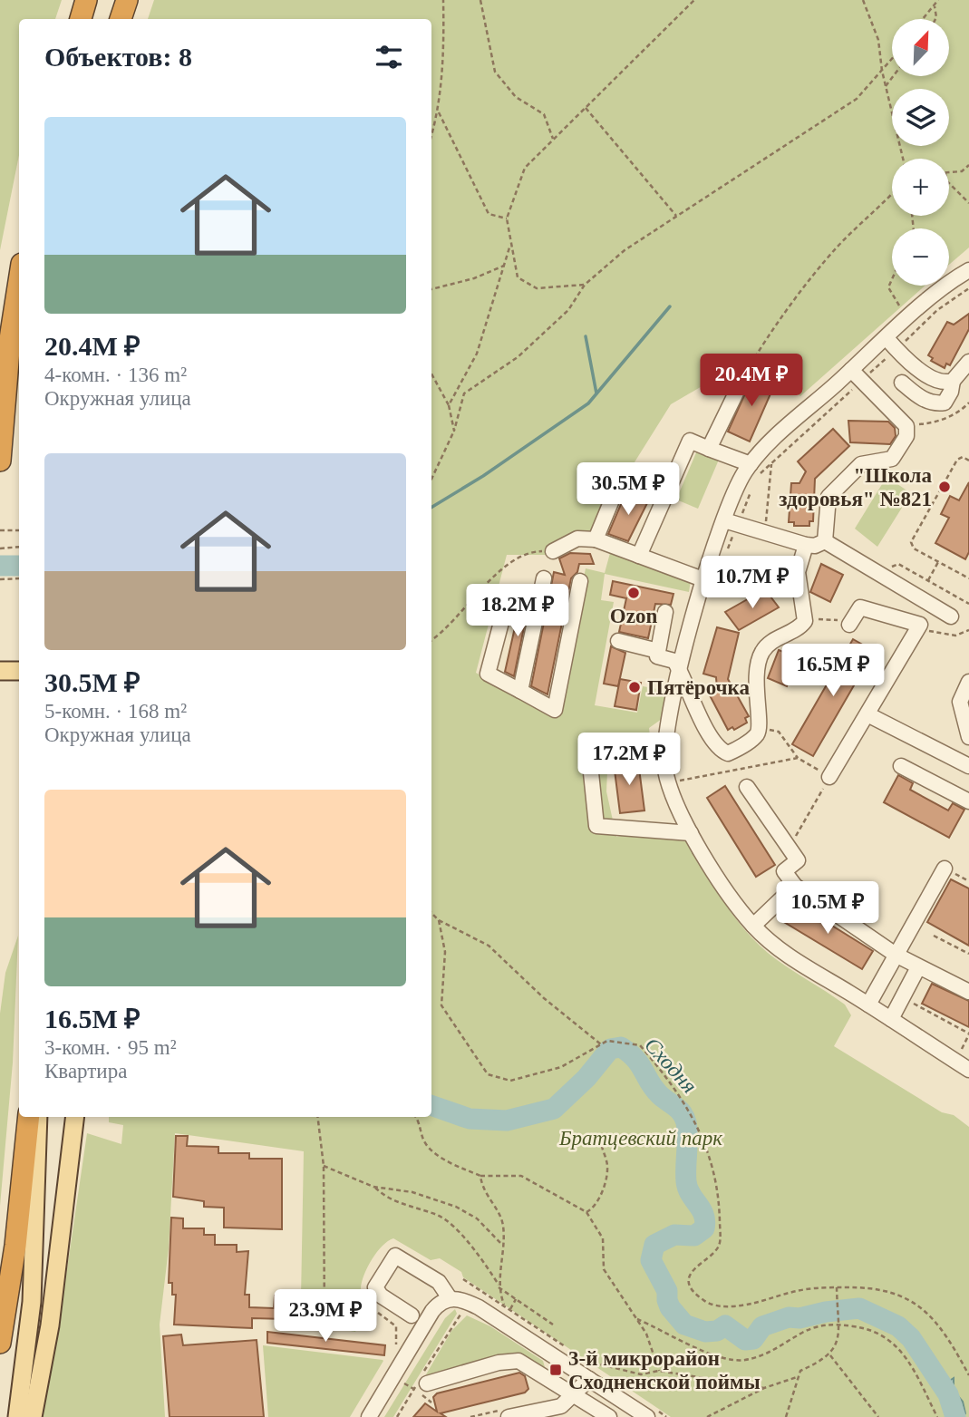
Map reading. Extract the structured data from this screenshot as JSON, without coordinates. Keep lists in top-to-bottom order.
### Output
{
  "water": ["Сходня"],
  "parks": ["Братцевский парк"],
  "places": {
    "other": ["\"Школа здоровья\" №821", "Ozon", "Пятёрочка"],
    "transit": ["3-й микрорайон Сходненской поймы"]
  },
  "north": "top right",
  "page": {
    "map_buttons": ["+", "−"],
    "heading": "Объектов: 8",
    "list": [
      {
        "name": "20.4M ₽",
        "note": "4-комн. · 136 m² · Окружная улица"
      },
      {
        "name": "30.5M ₽",
        "note": "5-комн. · 168 m² · Окружная улица"
      },
      {
        "name": "16.5M ₽",
        "note": "3-комн. · 95 m² · Квартира"
      }
    ],
    "price": [
      "20.4M ₽",
      "30.5M ₽",
      "10.7M ₽",
      "18.2M ₽",
      "16.5M ₽",
      "17.2M ₽",
      "10.5M ₽",
      "23.9M ₽"
    ]
  }
}
